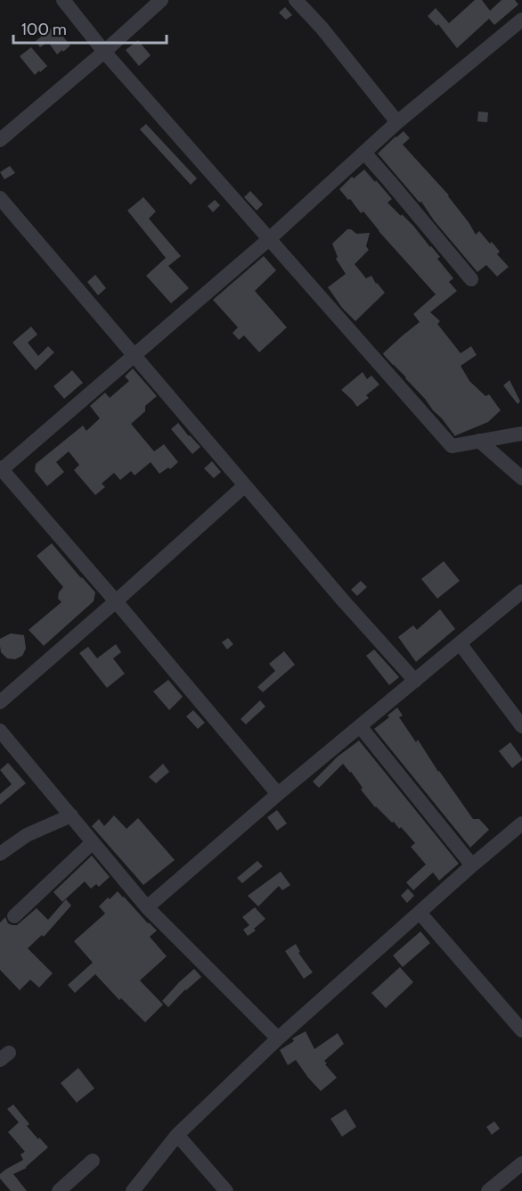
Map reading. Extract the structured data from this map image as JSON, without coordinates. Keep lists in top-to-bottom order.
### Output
{
  "scale_bar": "100 m"
}
